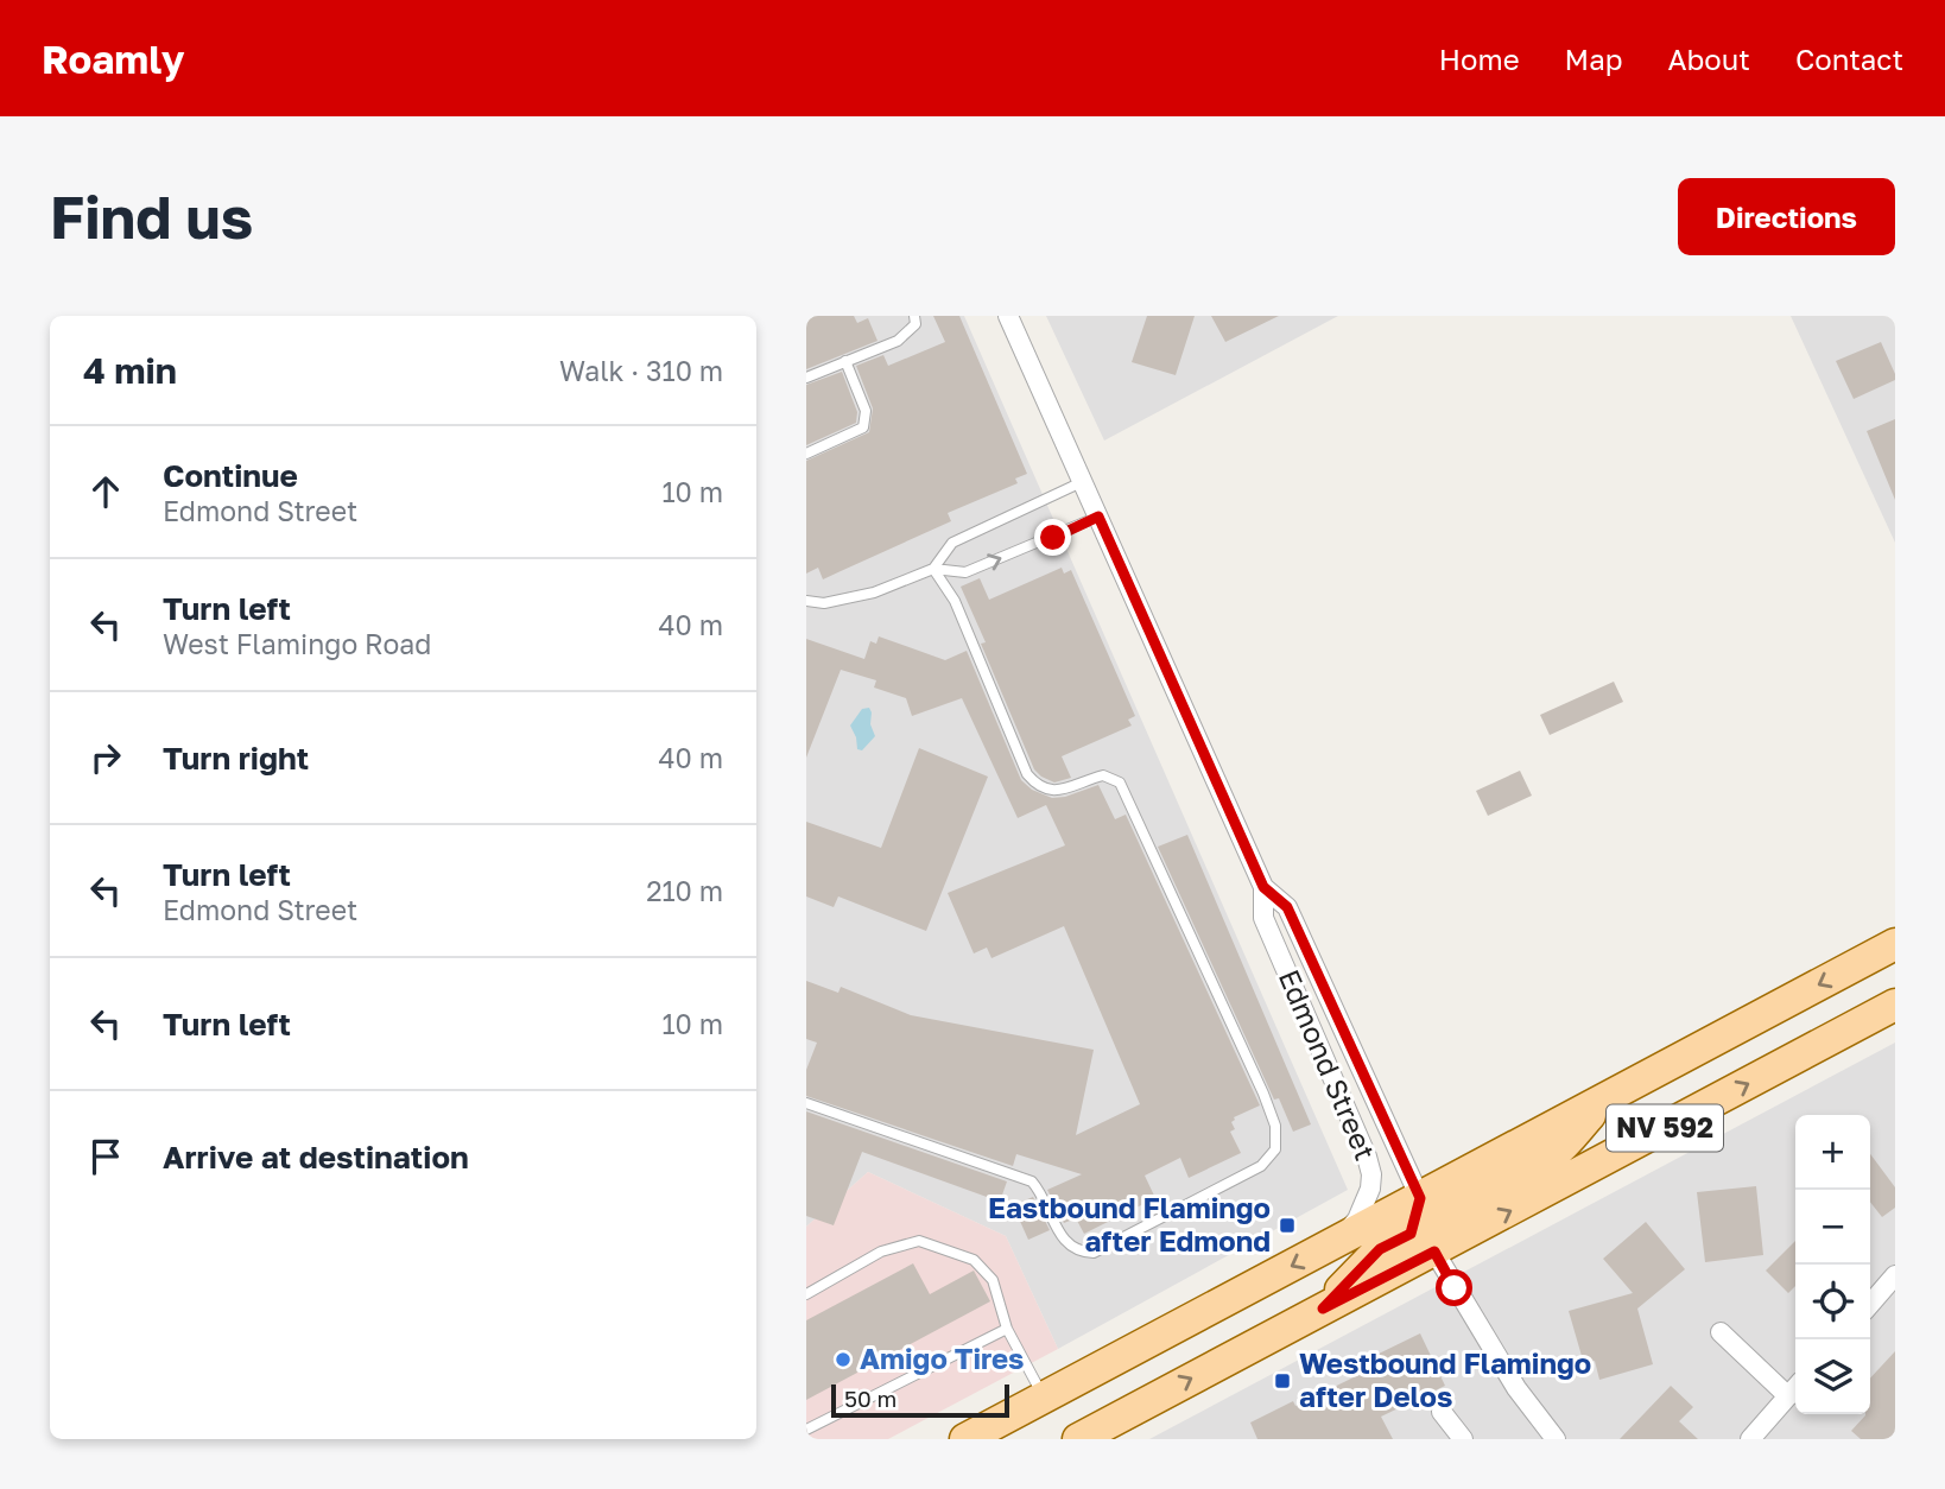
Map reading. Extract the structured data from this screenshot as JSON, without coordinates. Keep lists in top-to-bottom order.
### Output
{
  "streets": {
    "main road": ["NV 592"],
    "street": ["Edmond Street"]
  },
  "crossings": [
    ["Edmond Street", "NV 592"]
  ],
  "places": {
    "transit": ["Eastbound Flamingo after Edmond", "Westbound Flamingo after Delos"],
    "other": ["Amigo Tires"]
  },
  "scale_bar": "50 m",
  "page": {
    "header": "Roamly",
    "nav": [
      "Home",
      "Map",
      "About",
      "Contact"
    ],
    "buttons": "Directions",
    "title": "Find us",
    "heading": ["4 min", "Walk · 310 m"],
    "list": [
      ["Continue", "Edmond Street", "10 m"],
      ["Turn left", "West Flamingo Road", "40 m"],
      ["Turn right", "40 m"],
      ["Turn left", "Edmond Street", "210 m"],
      ["Turn left", "10 m"],
      "Arrive at destination"
    ],
    "map_buttons": ["+", "−"],
    "scale": "50 m"
  }
}
